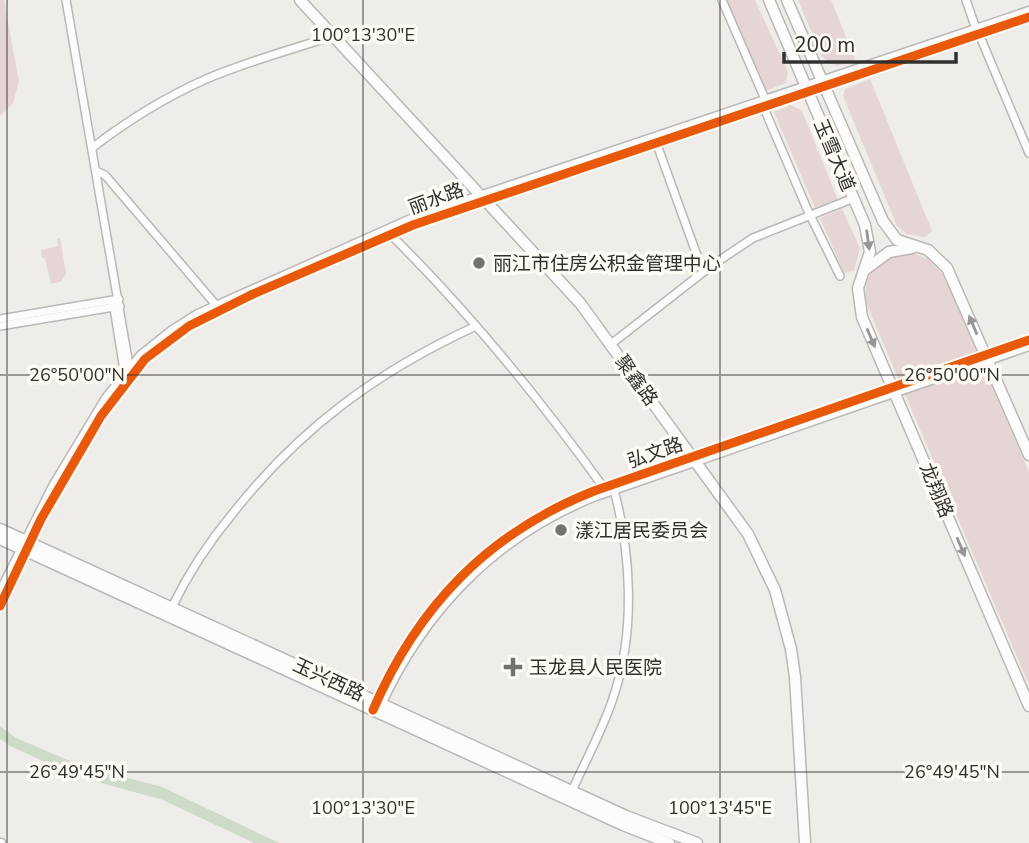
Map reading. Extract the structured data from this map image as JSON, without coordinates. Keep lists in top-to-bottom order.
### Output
{
  "streets": {
    "main road": [
      "玉雪大道",
      "聚鑫路",
      "龙翔路",
      "玉兴西路"
    ],
    "street": ["丽水路", "弘文路"]
  },
  "crossings": [
    ["玉雪大道", "丽水路"],
    ["玉雪大道", "龙翔路"],
    ["丽水路", "聚鑫路"],
    ["丽水路", "玉兴西路"],
    ["聚鑫路", "弘文路"],
    ["弘文路", "龙翔路"],
    ["弘文路", "玉兴西路"]
  ],
  "one_way": ["龙翔路"],
  "places": {
    "other": ["丽江市住房公积金管理中心", "漾江居民委员会"],
    "health": ["玉龙县人民医院"]
  },
  "scale_bar": "200 m",
  "coordinates": [
    "100°13'30\"E",
    "26°50'00\"N",
    "26°49'45\"N",
    "100°13'45\"E"
  ]
}
